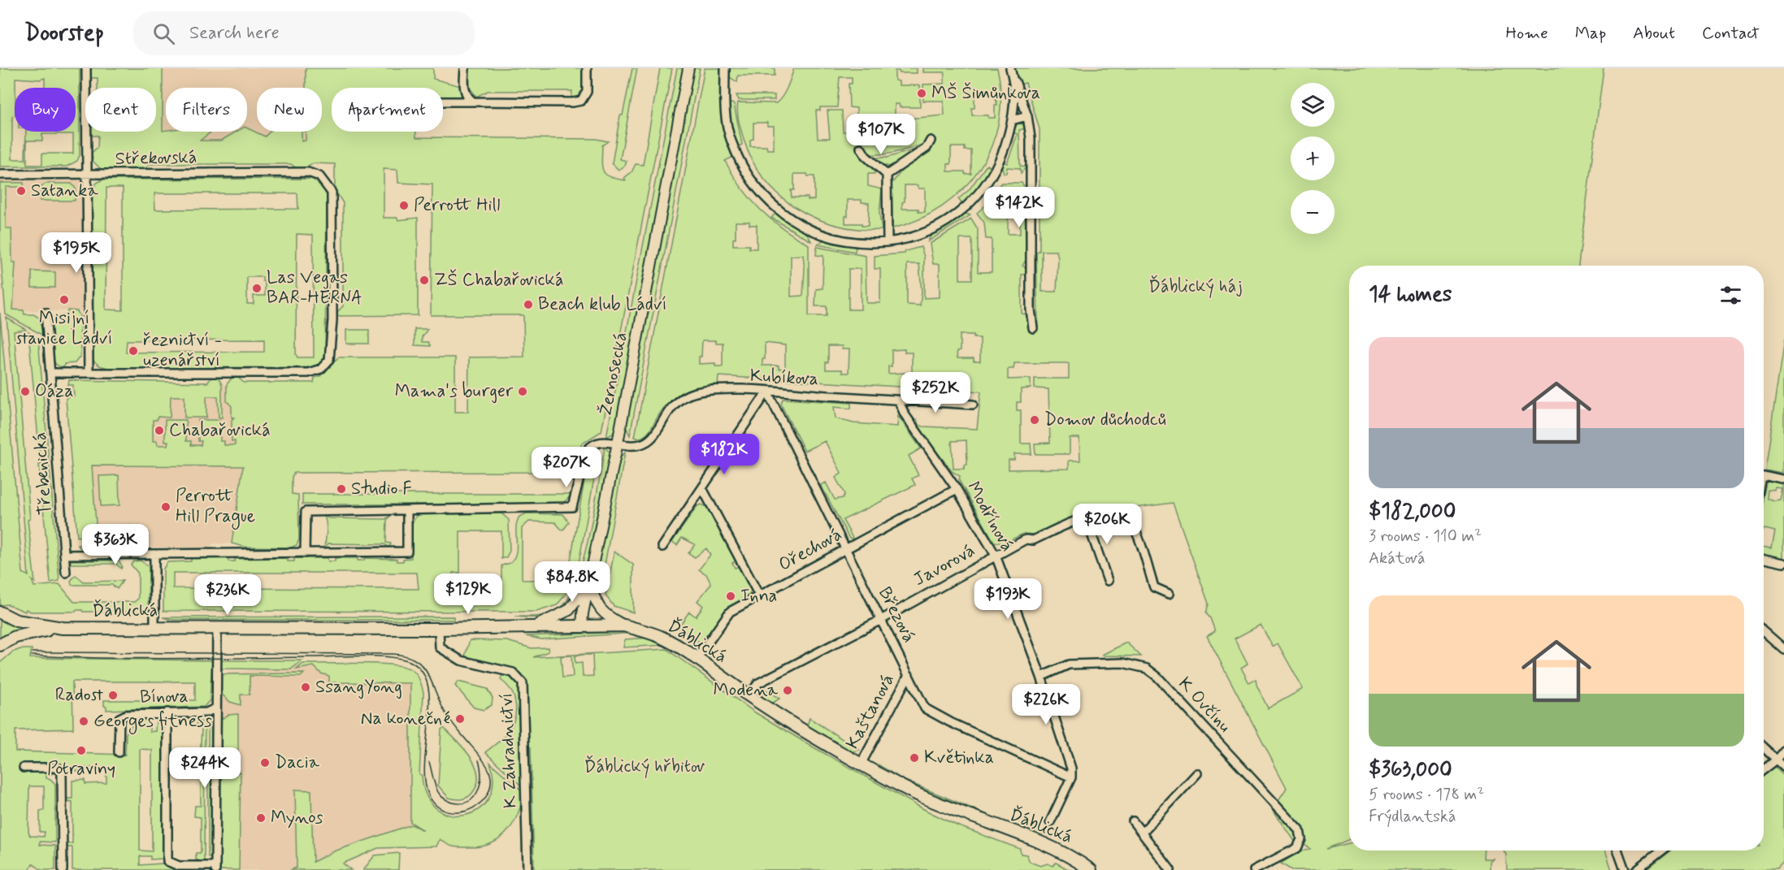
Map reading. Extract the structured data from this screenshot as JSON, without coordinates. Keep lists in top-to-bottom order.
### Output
{
  "streets": {
    "main road": ["Ďáblická"],
    "street": [
      "Střekovská",
      "Žernosecká",
      "Kubíkova",
      "Třebenická",
      "Modřínová",
      "Ořechová",
      "Javorová",
      "Březová",
      "Bínova",
      "K Ovčínu",
      "Kaštanová",
      "K Zahradnictví"
    ]
  },
  "crossings": [
    ["Žernosecká", "Kubíkova"],
    ["Žernosecká", "Ďáblická"],
    ["Kubíkova", "Modřínová"],
    ["Kubíkova", "Březová"],
    ["Modřínová", "Ořechová"],
    ["Modřínová", "Javorová"],
    ["Modřínová", "Březová"],
    ["Modřínová", "K Ovčínu"],
    ["Ořechová", "Ďáblická"],
    ["Ořechová", "Březová"],
    ["Javorová", "Ďáblická"],
    ["Javorová", "Březová"],
    ["Ďáblická", "Kaštanová"],
    ["Ďáblická", "K Zahradnictví"],
    ["Březová", "Kaštanová"]
  ],
  "parks": ["Ďáblický háj", "Ďáblický hřbitov"],
  "places": [
    "MŠ Šimůnkova",
    "Satanka",
    "Perrott Hill",
    "ZŠ Chabařovická",
    "Las Vegas BAR-HERNA",
    "Misijní stanice Ládví",
    "Beach klub Ládví",
    "řeznictví - uzenářství",
    "Oáza",
    "Mama's burger",
    "Domov důchodců",
    "Chabařovická",
    "Studio F",
    "Perrott Hill Prague",
    "Inna",
    "SsangYong",
    "Modena",
    "Radost",
    "Na konečné",
    "Georges fitness",
    "Potraviny",
    "Květinka",
    "Dacia",
    "Mynos"
  ],
  "page": {
    "header": "Doorstep",
    "search": "Search here",
    "nav": [
      "Home",
      "Map",
      "About",
      "Contact"
    ],
    "map_buttons": ["+", "−"],
    "chip": [
      "Buy",
      "Rent",
      "Filters",
      "New",
      "Apartment"
    ],
    "price": [
      "$107K",
      "$142K",
      "$195K",
      "$252K",
      "$182K",
      "$207K",
      "$206K",
      "$363K",
      "$84.8K",
      "$129K",
      "$236K",
      "$193K",
      "$226K",
      "$244K"
    ],
    "heading": "14 homes",
    "list": [
      {
        "name": "$182,000",
        "note": "3 rooms · 110 m² · Akátová"
      },
      {
        "name": "$363,000",
        "note": "5 rooms · 178 m² · Frýdlantská"
      }
    ]
  }
}
